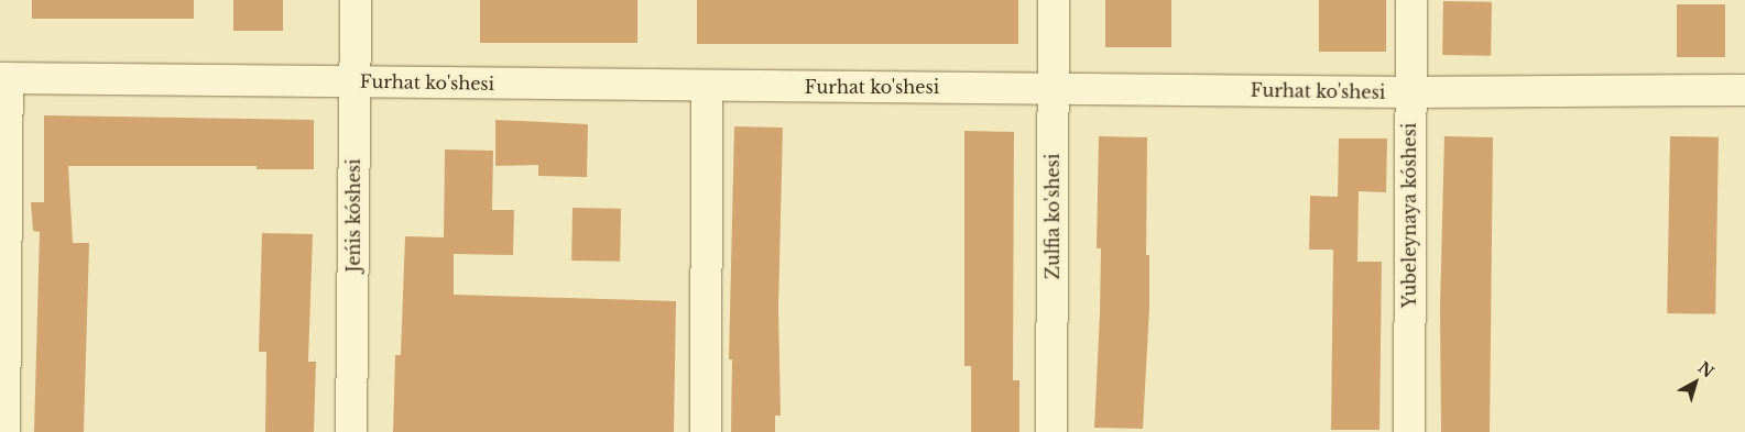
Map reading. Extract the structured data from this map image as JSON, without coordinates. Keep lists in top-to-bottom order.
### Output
{
  "streets": {
    "street": [
      "Furhat ko'shesi",
      "Jeńis kóshesi",
      "Yubeleynaya kóshesi",
      "Zulfia ko'shesi"
    ]
  },
  "crossings": [
    ["Furhat ko'shesi", "Jeńis kóshesi"],
    ["Furhat ko'shesi", "Yubeleynaya kóshesi"],
    ["Furhat ko'shesi", "Zulfia ko'shesi"]
  ],
  "north": "top right"
}
